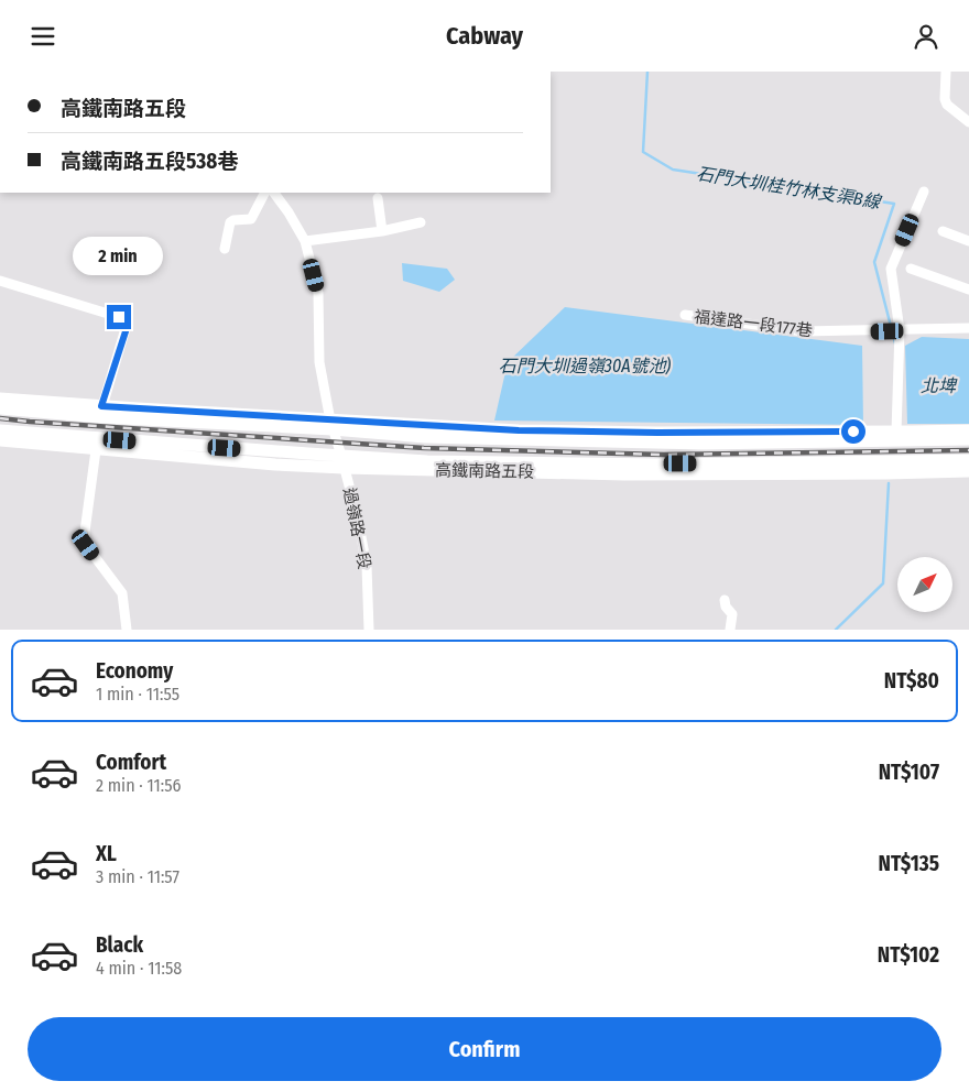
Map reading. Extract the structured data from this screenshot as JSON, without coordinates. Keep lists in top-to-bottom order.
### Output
{
  "streets": {
    "main road": ["高鐵南路五段"],
    "street": ["福達路一段177巷", "過嶺路一段"]
  },
  "crossings": [
    ["高鐵南路五段", "過嶺路一段"]
  ],
  "water": ["石門大圳桂竹林支渠B線", "石門大圳過嶺30A號池)", "北埤"],
  "north": "top right",
  "page": {
    "header": "Cabway",
    "banner": ["高鐵南路五段", "高鐵南路五段538巷"],
    "bubble": "2 min",
    "list": [
      {
        "name": "Economy",
        "note": "1 min · 11:55",
        "value": "NT$80"
      },
      {
        "name": "Comfort",
        "note": "2 min · 11:56",
        "value": "NT$107"
      },
      {
        "name": "XL",
        "note": "3 min · 11:57",
        "value": "NT$135"
      },
      {
        "name": "Black",
        "note": "4 min · 11:58",
        "value": "NT$102"
      }
    ],
    "buttons": "Confirm"
  }
}
